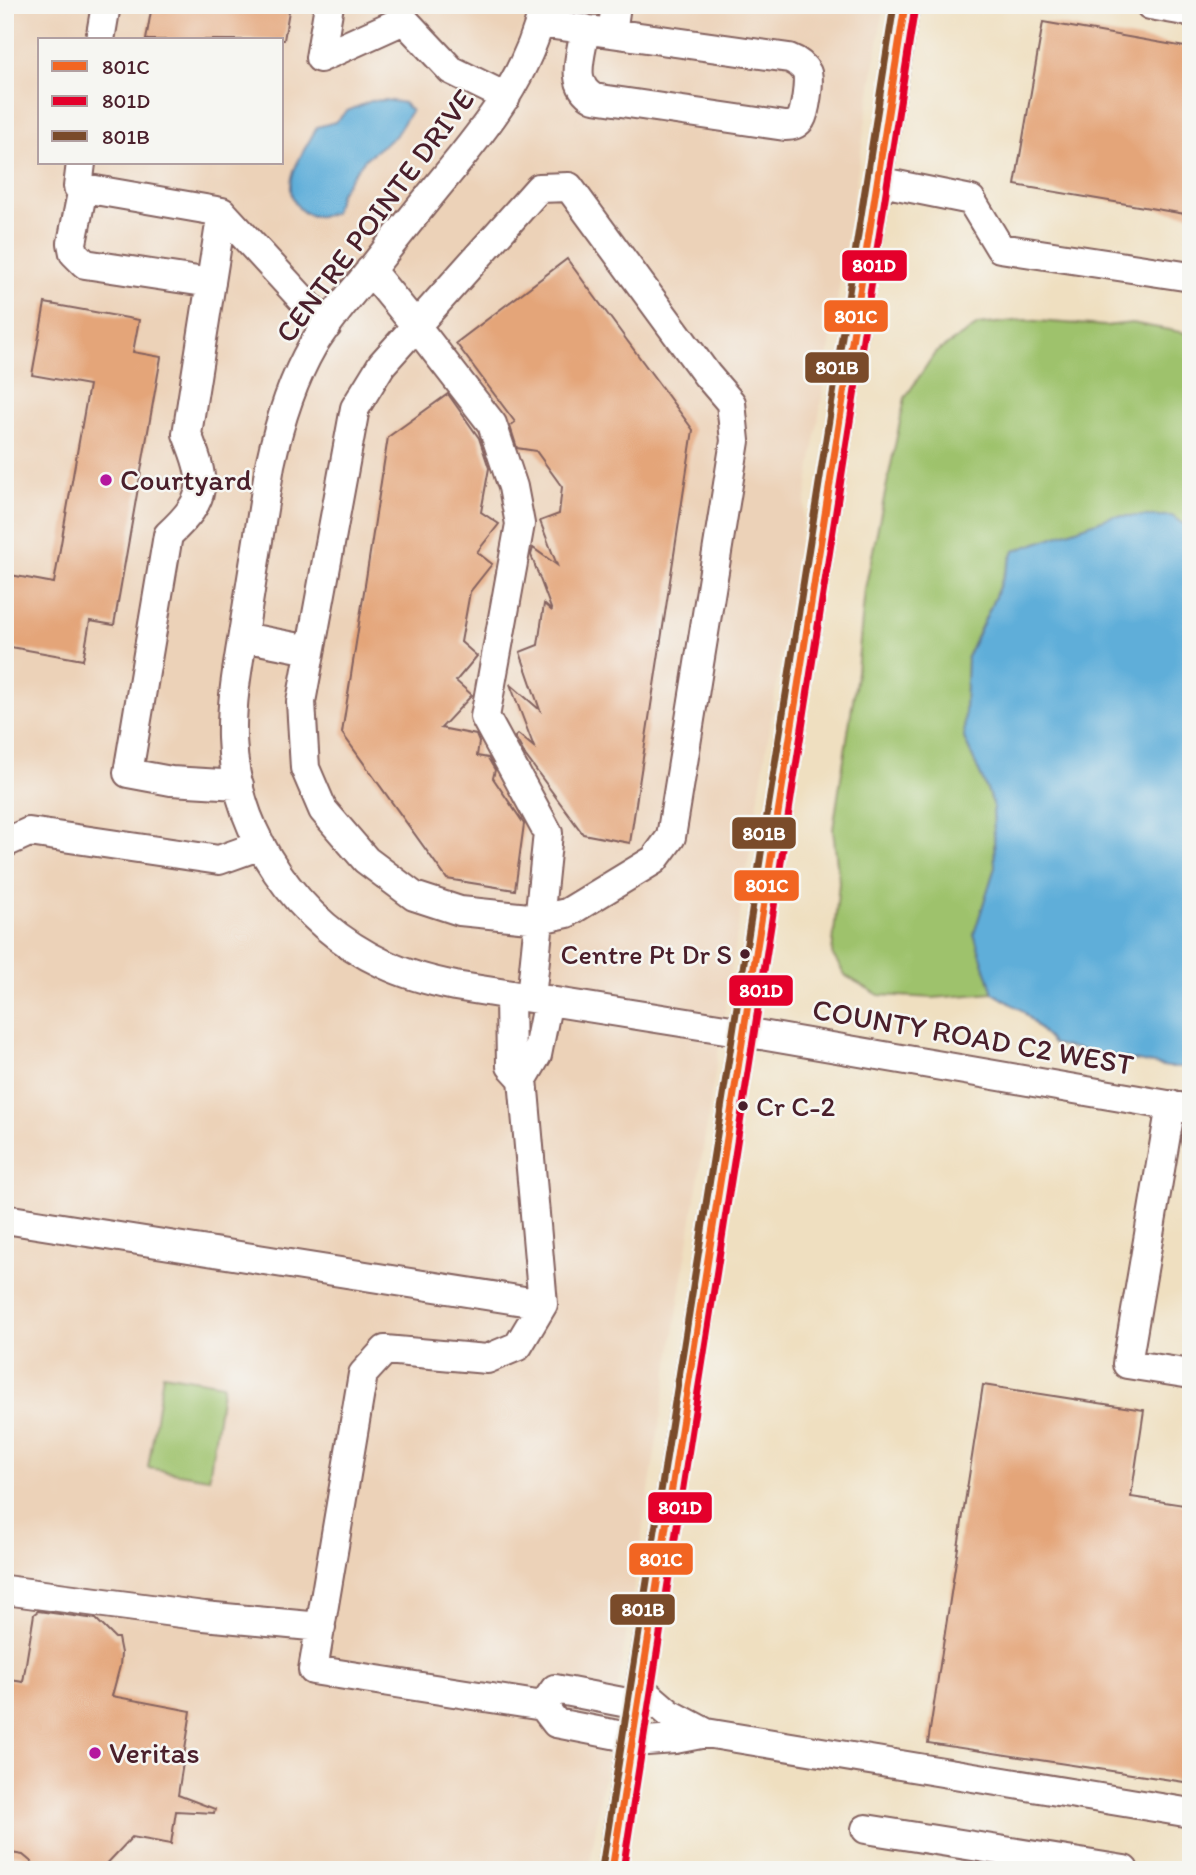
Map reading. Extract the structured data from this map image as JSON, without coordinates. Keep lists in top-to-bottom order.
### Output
{
  "streets": {
    "street": ["CENTRE POINTE DRIVE", "COUNTY ROAD C2 WEST"]
  },
  "crossings": [
    ["CENTRE POINTE DRIVE", "COUNTY ROAD C2 WEST"]
  ],
  "places": [
    "Courtyard",
    "Centre Pt Dr S",
    "Cr C-2",
    "Veritas"
  ],
  "lines": ["transit line 801C", "transit line 801B", "transit line 801D"],
  "legend": ["801C", "801D", "801B"]
}
